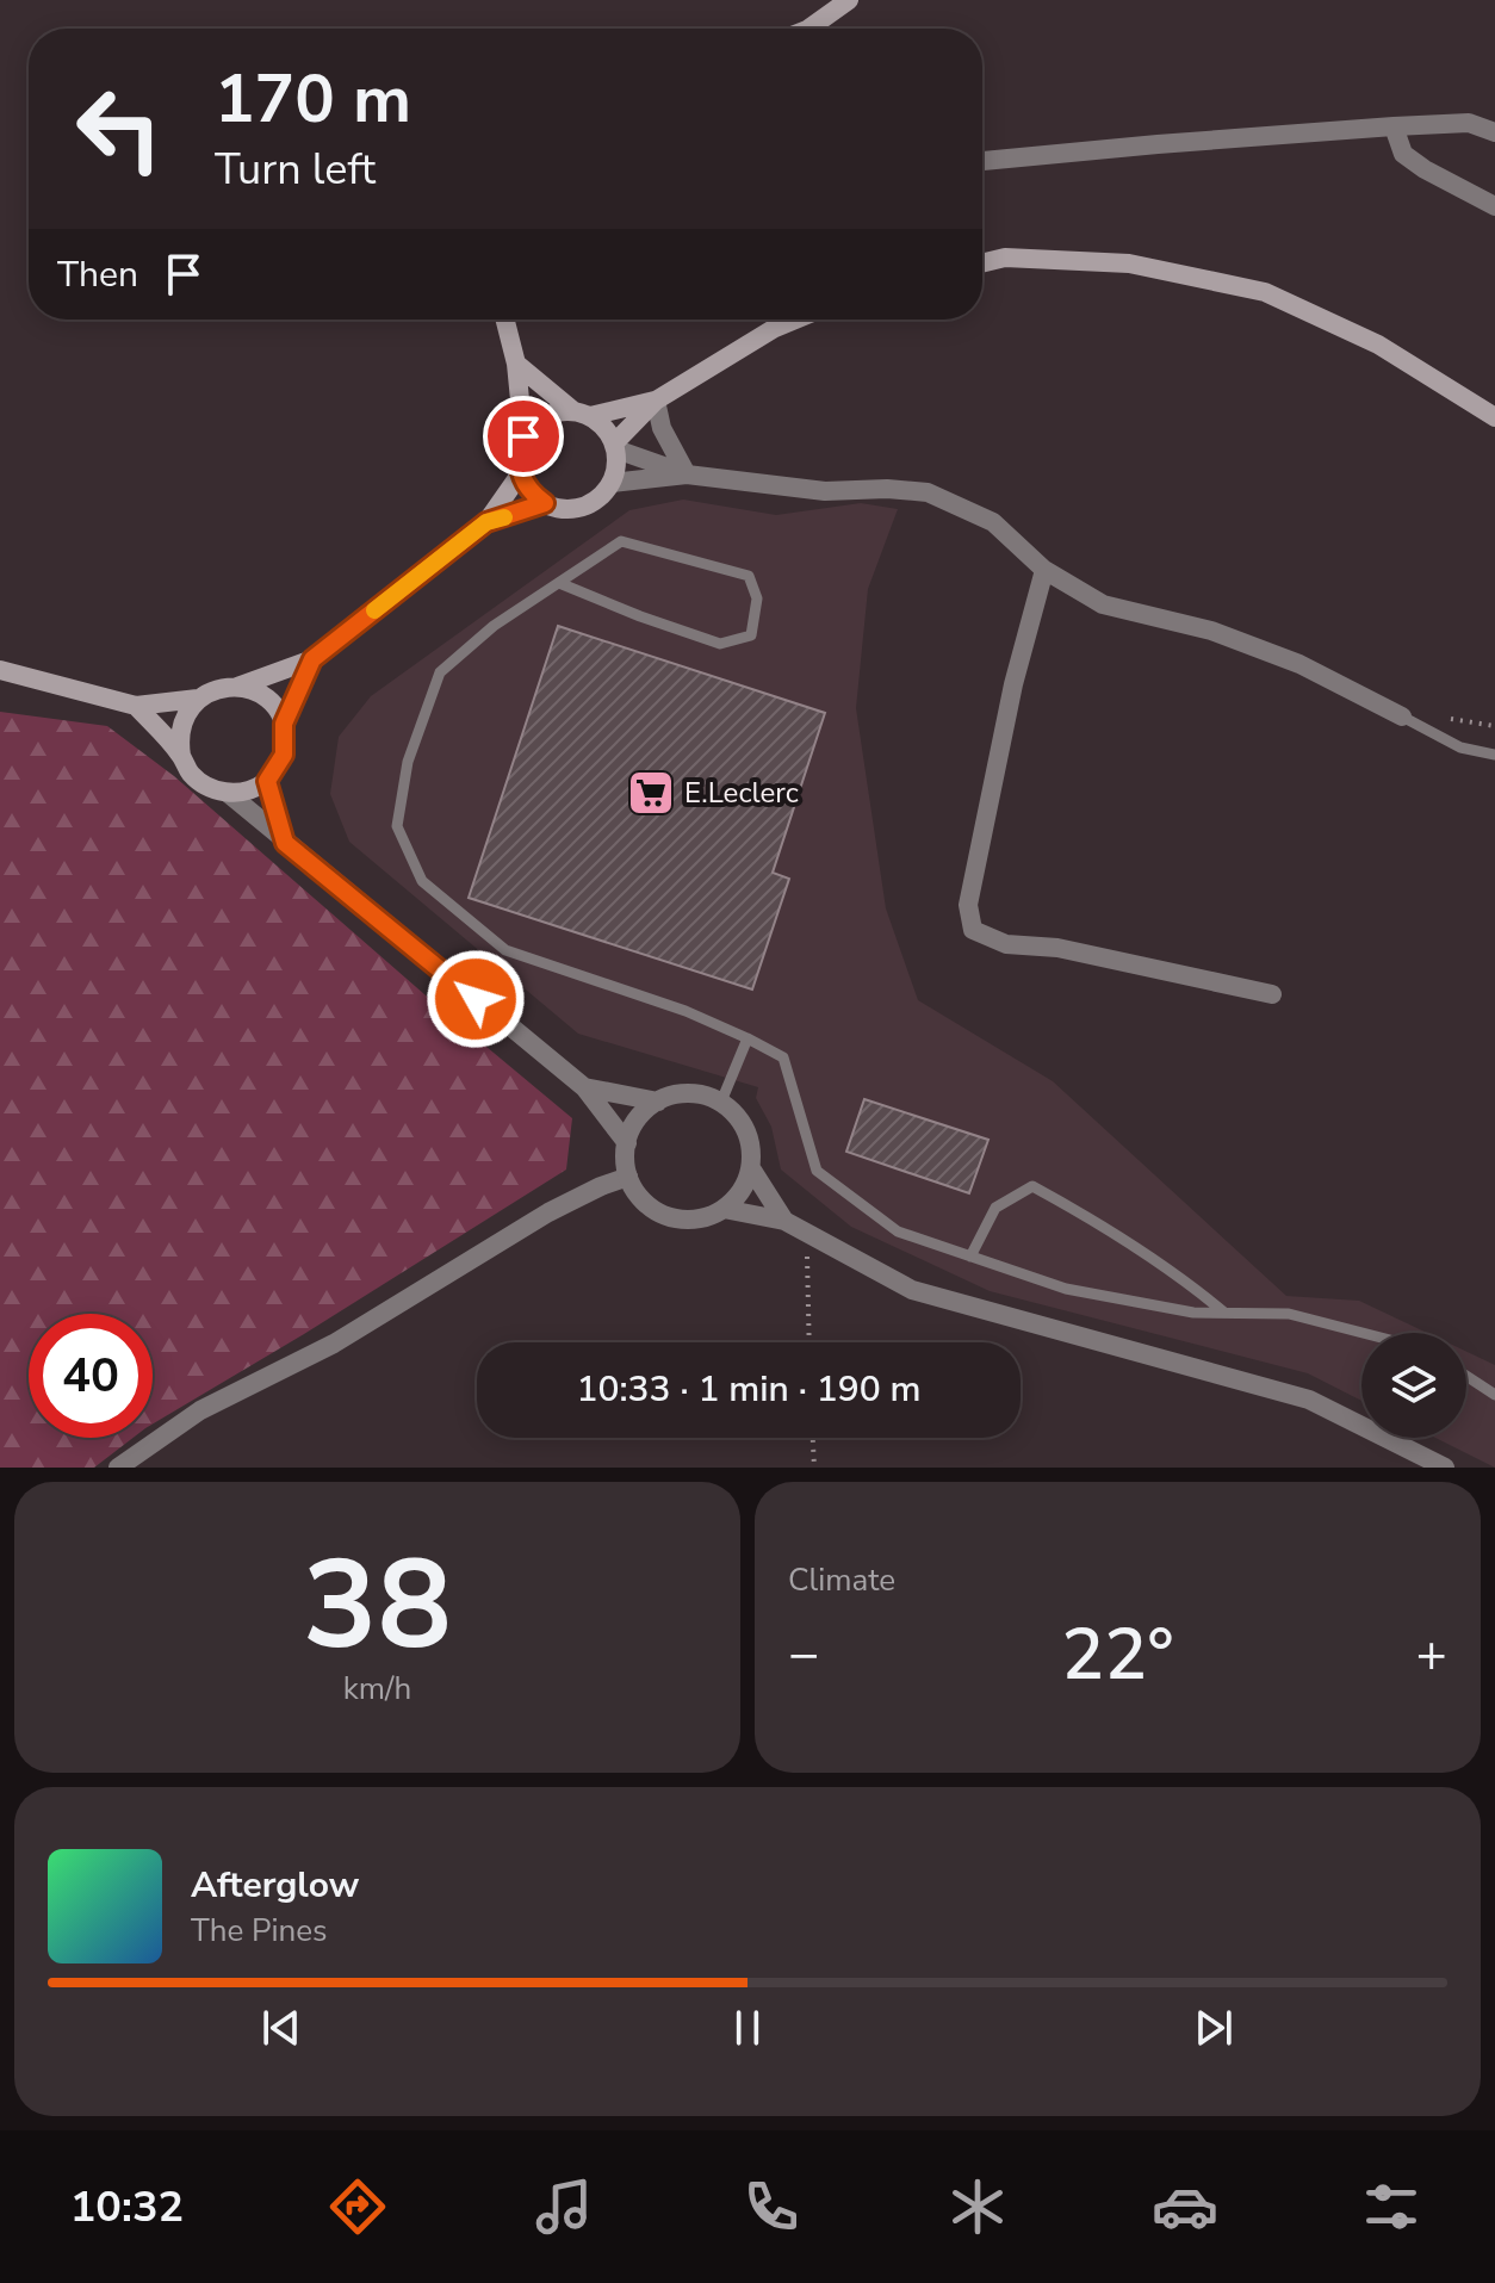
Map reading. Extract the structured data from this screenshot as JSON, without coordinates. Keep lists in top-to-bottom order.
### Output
{
  "places": {
    "supermarket": ["E.Leclerc"]
  },
  "page": {
    "turn": ["170 m", "Turn left"],
    "then": "Then",
    "limit": "40",
    "trip": "10:33 · 1 min · 190 m",
    "tile": [
      ["38", "km/h"],
      "Climate"
    ],
    "heat": ["−", "22°", "+"],
    "song": ["Afterglow", "The Pines"],
    "tabs": "10:32"
  }
}
